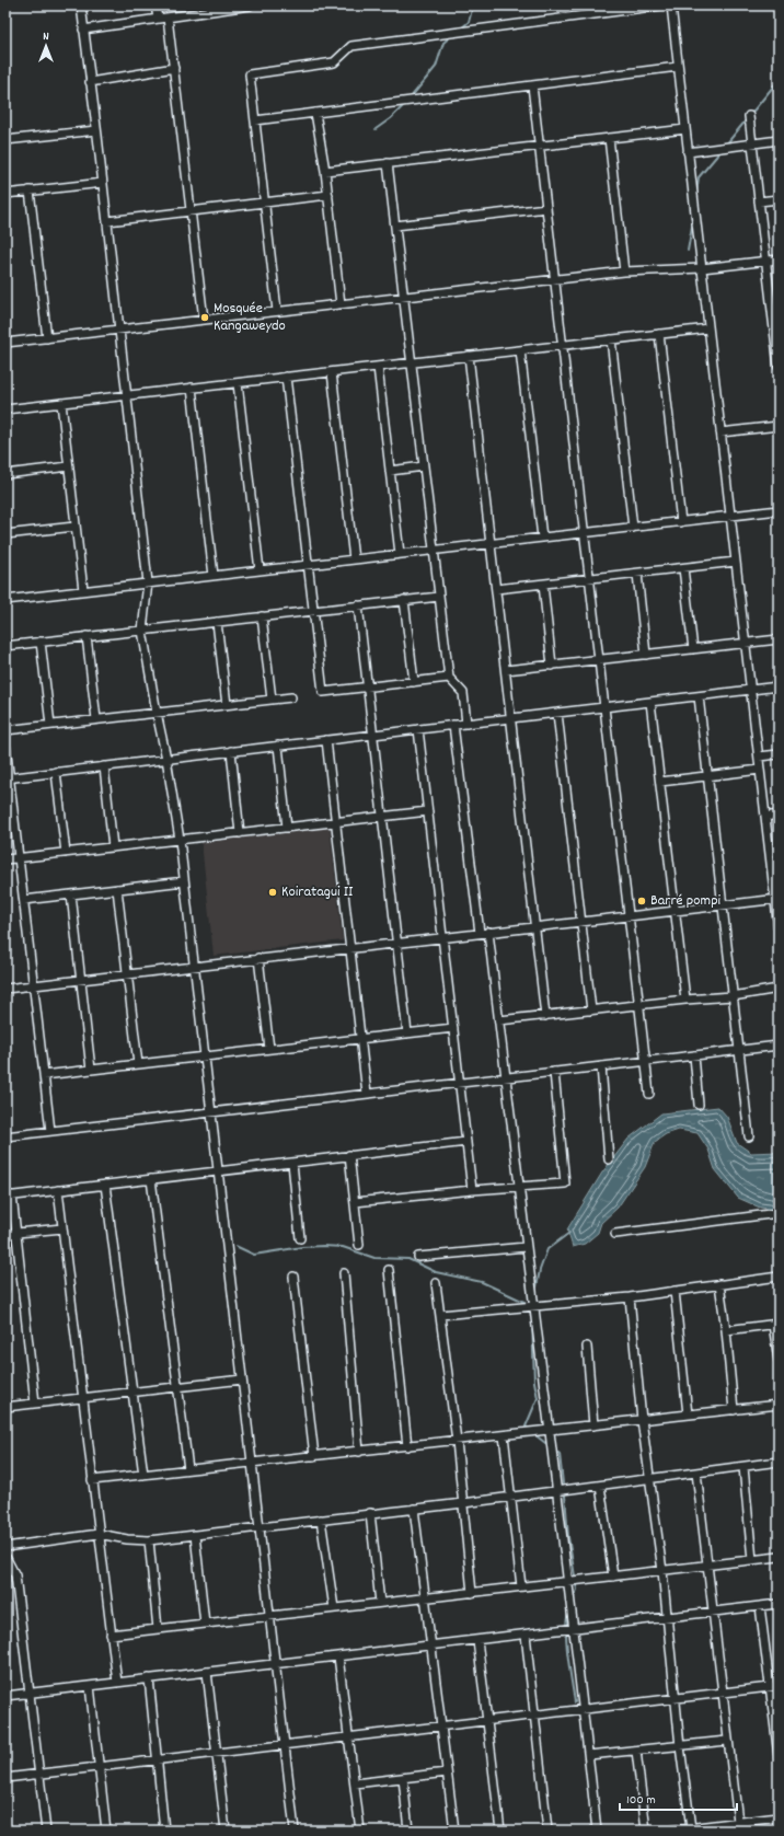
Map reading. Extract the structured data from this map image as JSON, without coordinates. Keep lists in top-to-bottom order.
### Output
{
  "places": ["Mosquée Kangaweydo", "Koiratagui II", "Barré pompi"],
  "scale_bar": "100 m",
  "north": "top"
}
